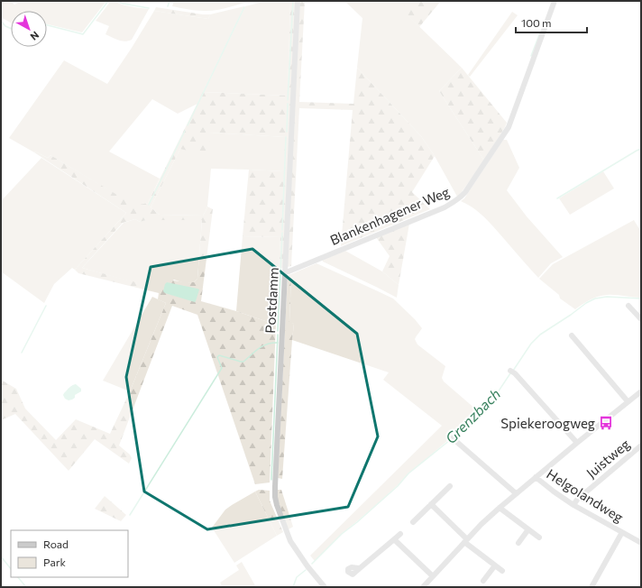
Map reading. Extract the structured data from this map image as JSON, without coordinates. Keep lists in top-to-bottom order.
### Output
{
  "streets": {
    "street": [
      "Blankenhagener Weg",
      "Postdamm",
      "Juistweg",
      "Helgolandweg"
    ]
  },
  "crossings": [
    ["Blankenhagener Weg", "Postdamm"],
    ["Juistweg", "Helgolandweg"]
  ],
  "water": ["Grenzbach"],
  "places": {
    "bus stop": ["Spiekeroogweg"]
  },
  "legend": ["Road", "Park"],
  "scale_bar": "100 m",
  "north": "bottom right"
}
